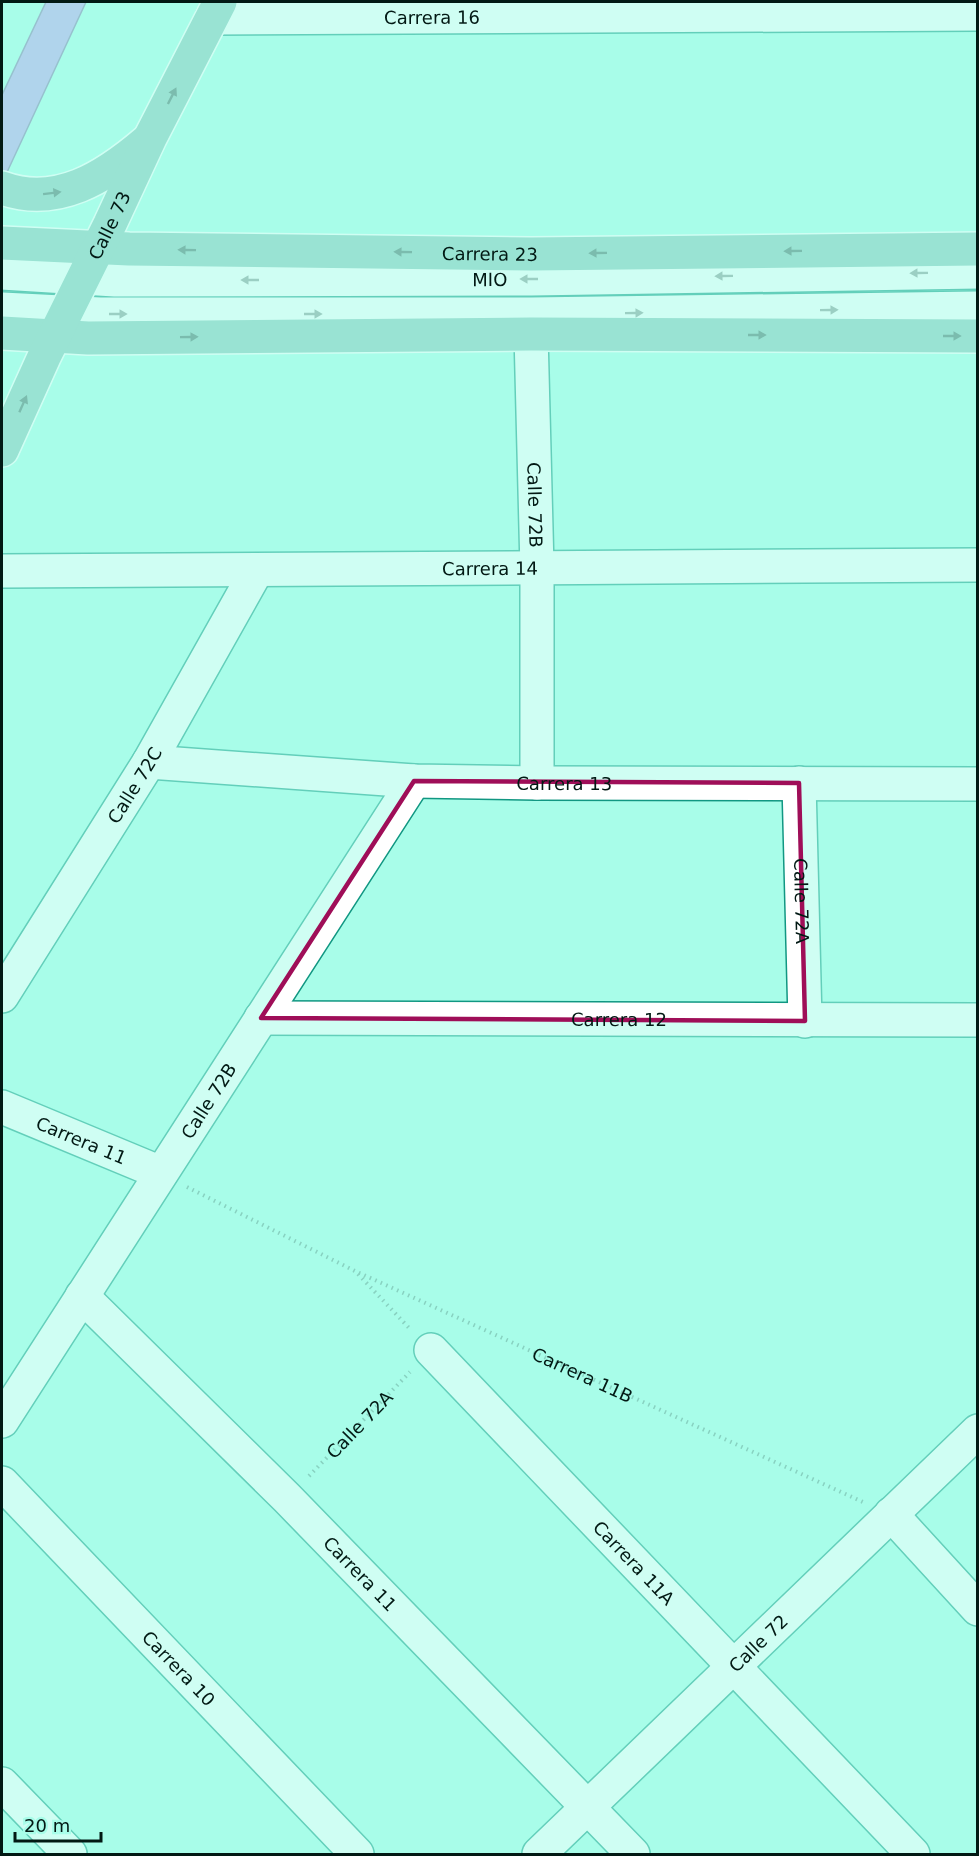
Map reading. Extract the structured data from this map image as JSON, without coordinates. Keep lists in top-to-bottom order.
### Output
{
  "streets": {
    "main road": ["Calle 73", "Carrera 23"],
    "street": [
      "Carrera 16",
      "MIO",
      "Calle 72B",
      "Carrera 14",
      "Carrera 13",
      "Calle 72C",
      "Calle 72A",
      "Carrera 12",
      "Carrera 11",
      "Carrera 11A",
      "Calle 72",
      "Carrera 10"
    ],
    "path": ["Carrera 11B"]
  },
  "crossings": [
    ["Carrera 16", "Calle 73"],
    ["Calle 73", "Carrera 23"],
    ["Calle 73", "MIO"],
    ["Calle 72B", "Carrera 14"],
    ["Calle 72B", "Carrera 13"],
    ["Calle 72B", "Carrera 12"],
    ["Calle 72B", "Carrera 11"],
    ["Calle 72B", "Carrera 11B"],
    ["Carrera 14", "Calle 72C"],
    ["Carrera 13", "Calle 72C"],
    ["Carrera 13", "Calle 72A"],
    ["Calle 72A", "Carrera 12"],
    ["Calle 72A", "Carrera 11"],
    ["Calle 72A", "Carrera 11A"],
    ["Carrera 11", "Carrera 11B"],
    ["Carrera 11", "Calle 72"],
    ["Carrera 11B", "Calle 72"],
    ["Carrera 11A", "Calle 72"]
  ],
  "one_way": ["Calle 73"],
  "scale_bar": "20 m"
}
